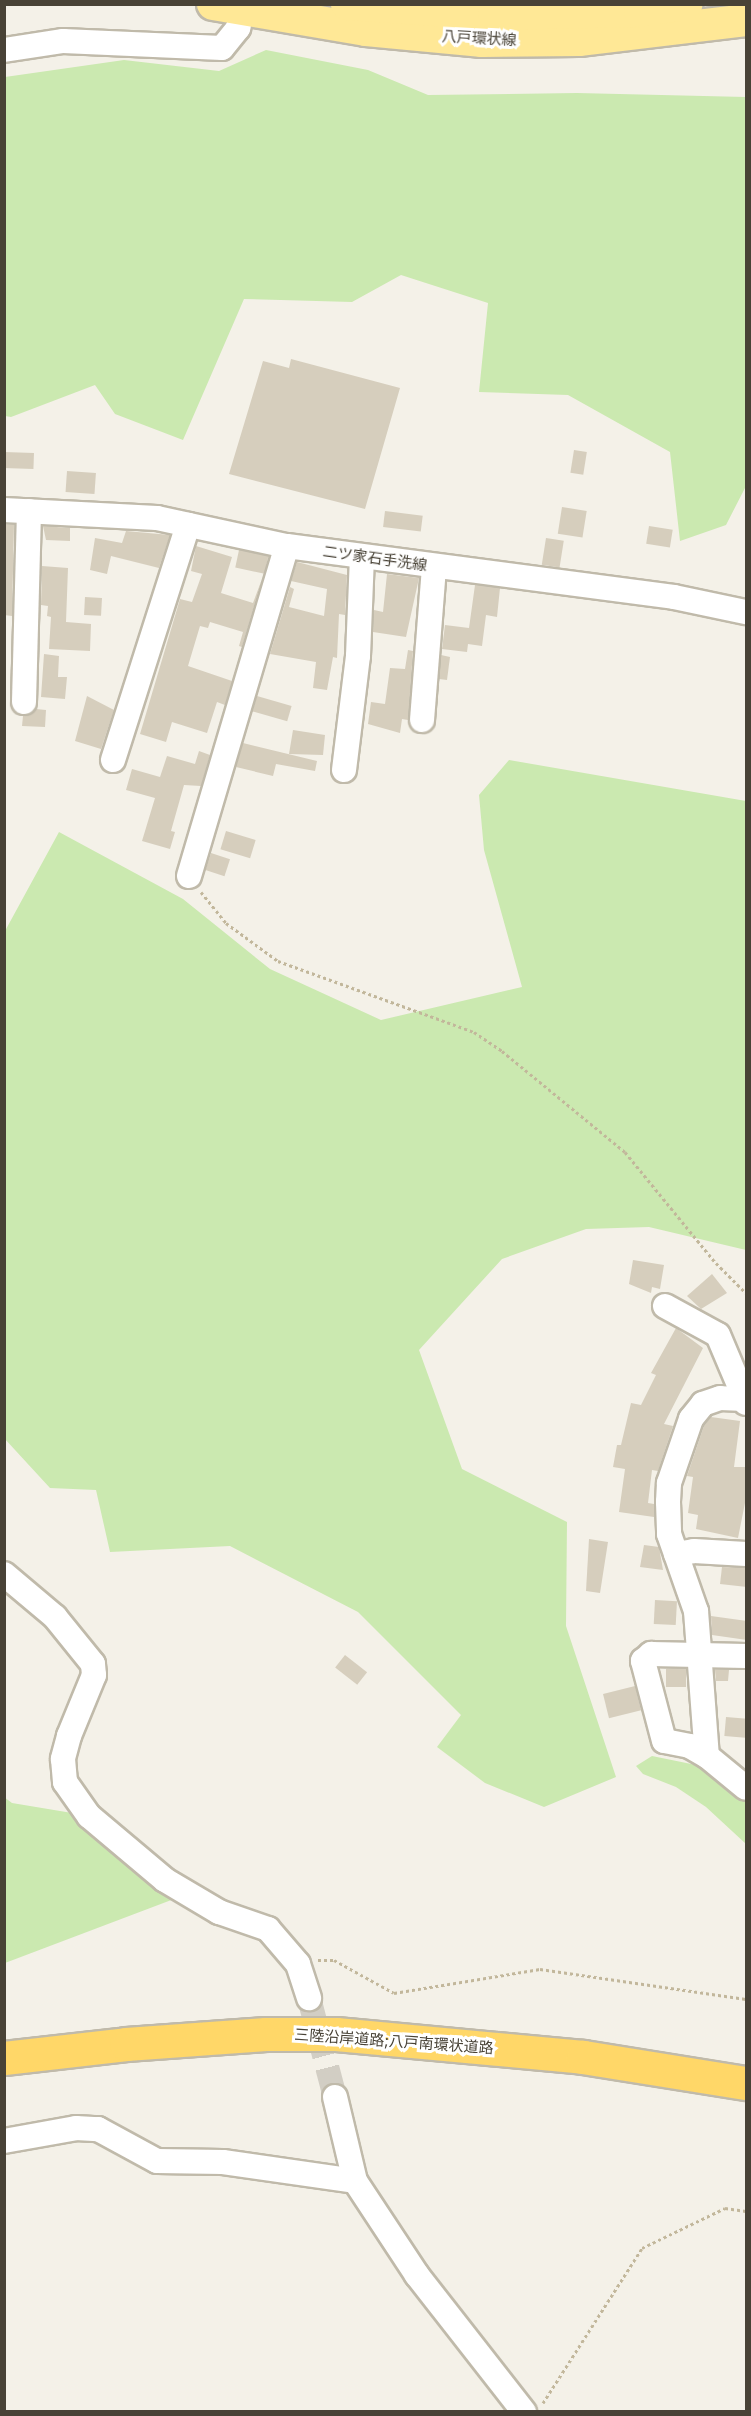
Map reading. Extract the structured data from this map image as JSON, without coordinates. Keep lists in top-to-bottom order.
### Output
{
  "streets": {
    "highway": ["三陸沿岸道路;八戸南環状道路"],
    "main road": ["八戸環状線"],
    "street": ["二ツ家石手洗線"]
  }
}
